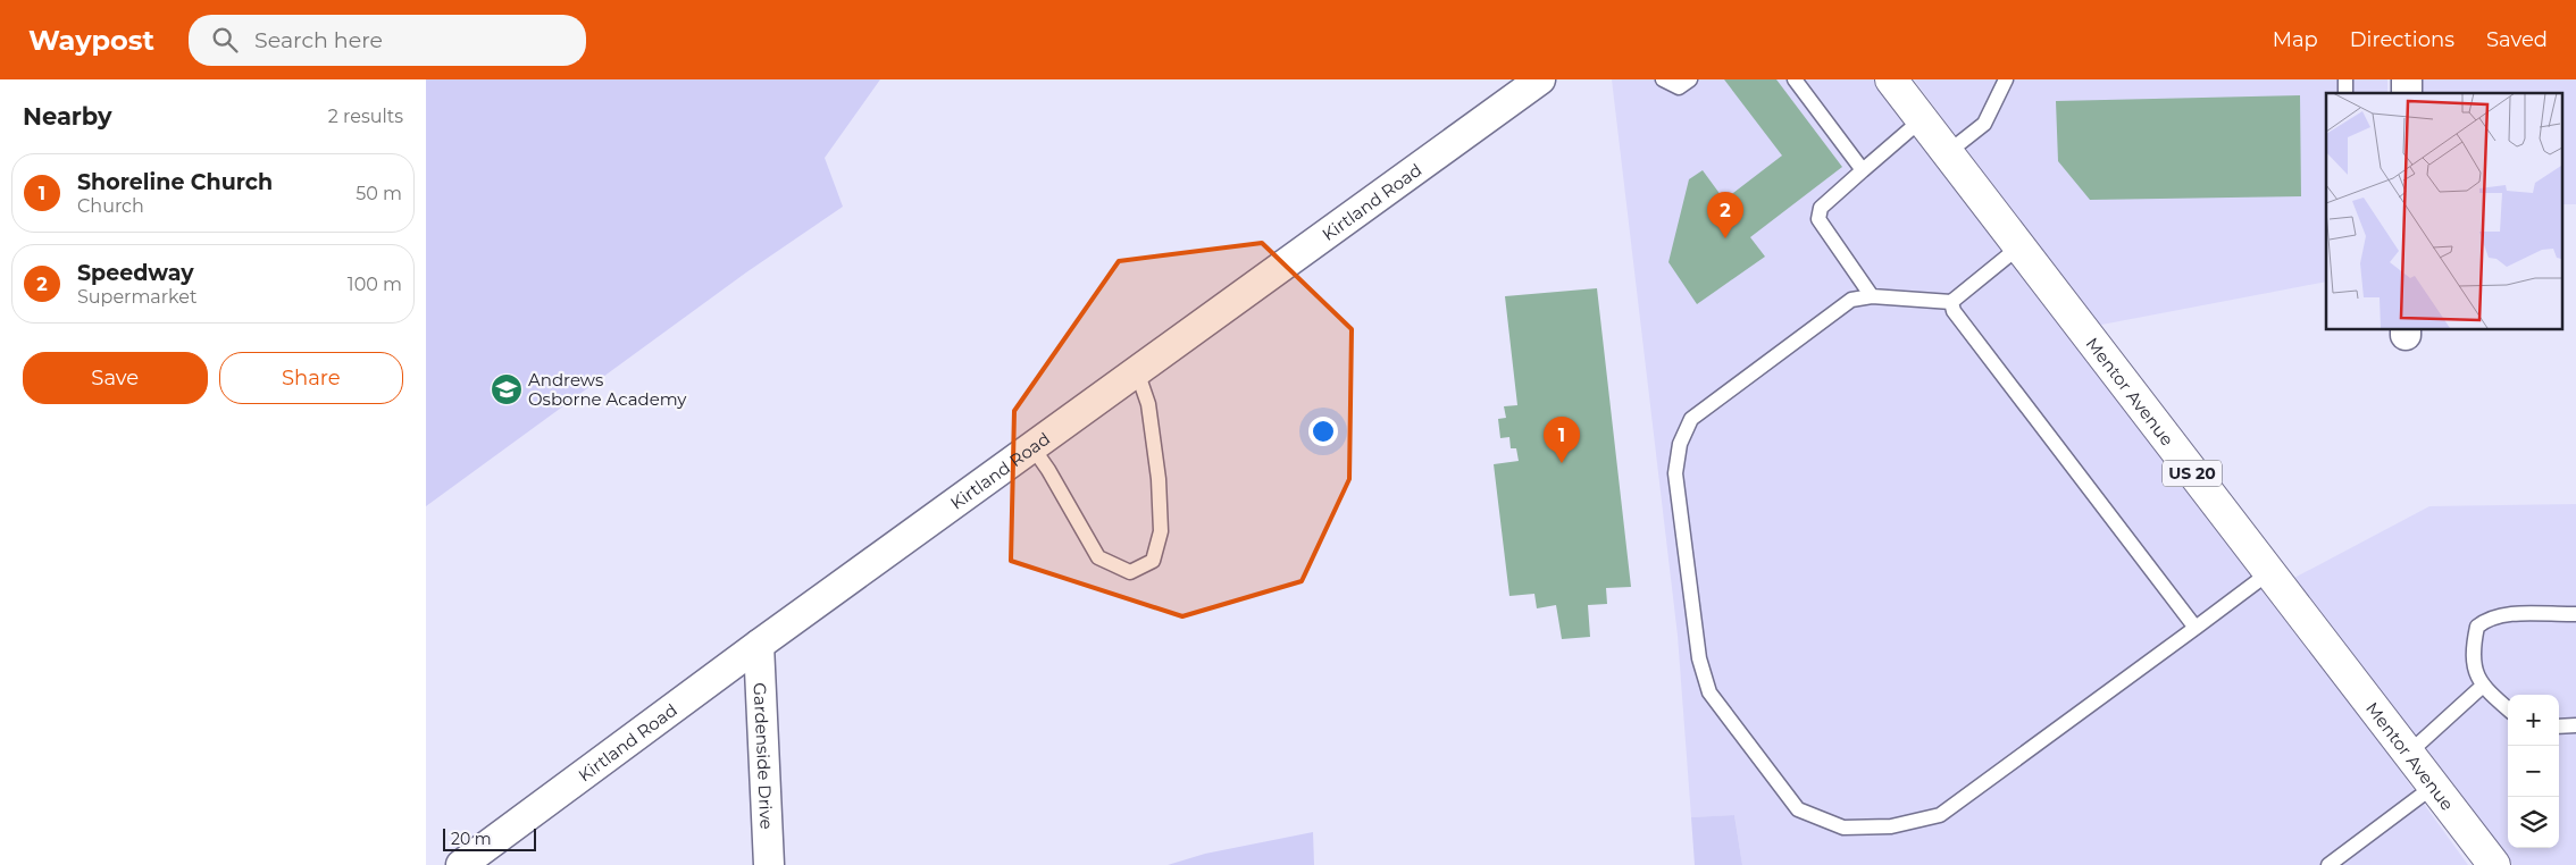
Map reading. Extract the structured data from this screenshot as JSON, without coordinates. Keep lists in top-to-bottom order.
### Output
{
  "streets": {
    "main road": ["Mentor Avenue", "US 20"],
    "street": ["Kirtland Road", "Gardenside Drive"]
  },
  "crossings": [
    ["Kirtland Road", "Gardenside Drive"]
  ],
  "places": {
    "school or university": ["Andrews Osborne Academy"]
  },
  "scale_bar": "20 m",
  "page": {
    "header": "Waypost",
    "search": "Search here",
    "nav": ["Map", "Directions", "Saved"],
    "heading": ["Nearby", "2 results"],
    "list": [
      {
        "mark": "1",
        "name": "Shoreline Church",
        "note": "Church",
        "value": "50 m"
      },
      {
        "mark": "2",
        "name": "Speedway",
        "note": "Supermarket",
        "value": "100 m"
      }
    ],
    "pins": ["2", "1"],
    "buttons": ["Save", "Share"],
    "map_buttons": ["+", "−"],
    "scale": "20 m"
  }
}
